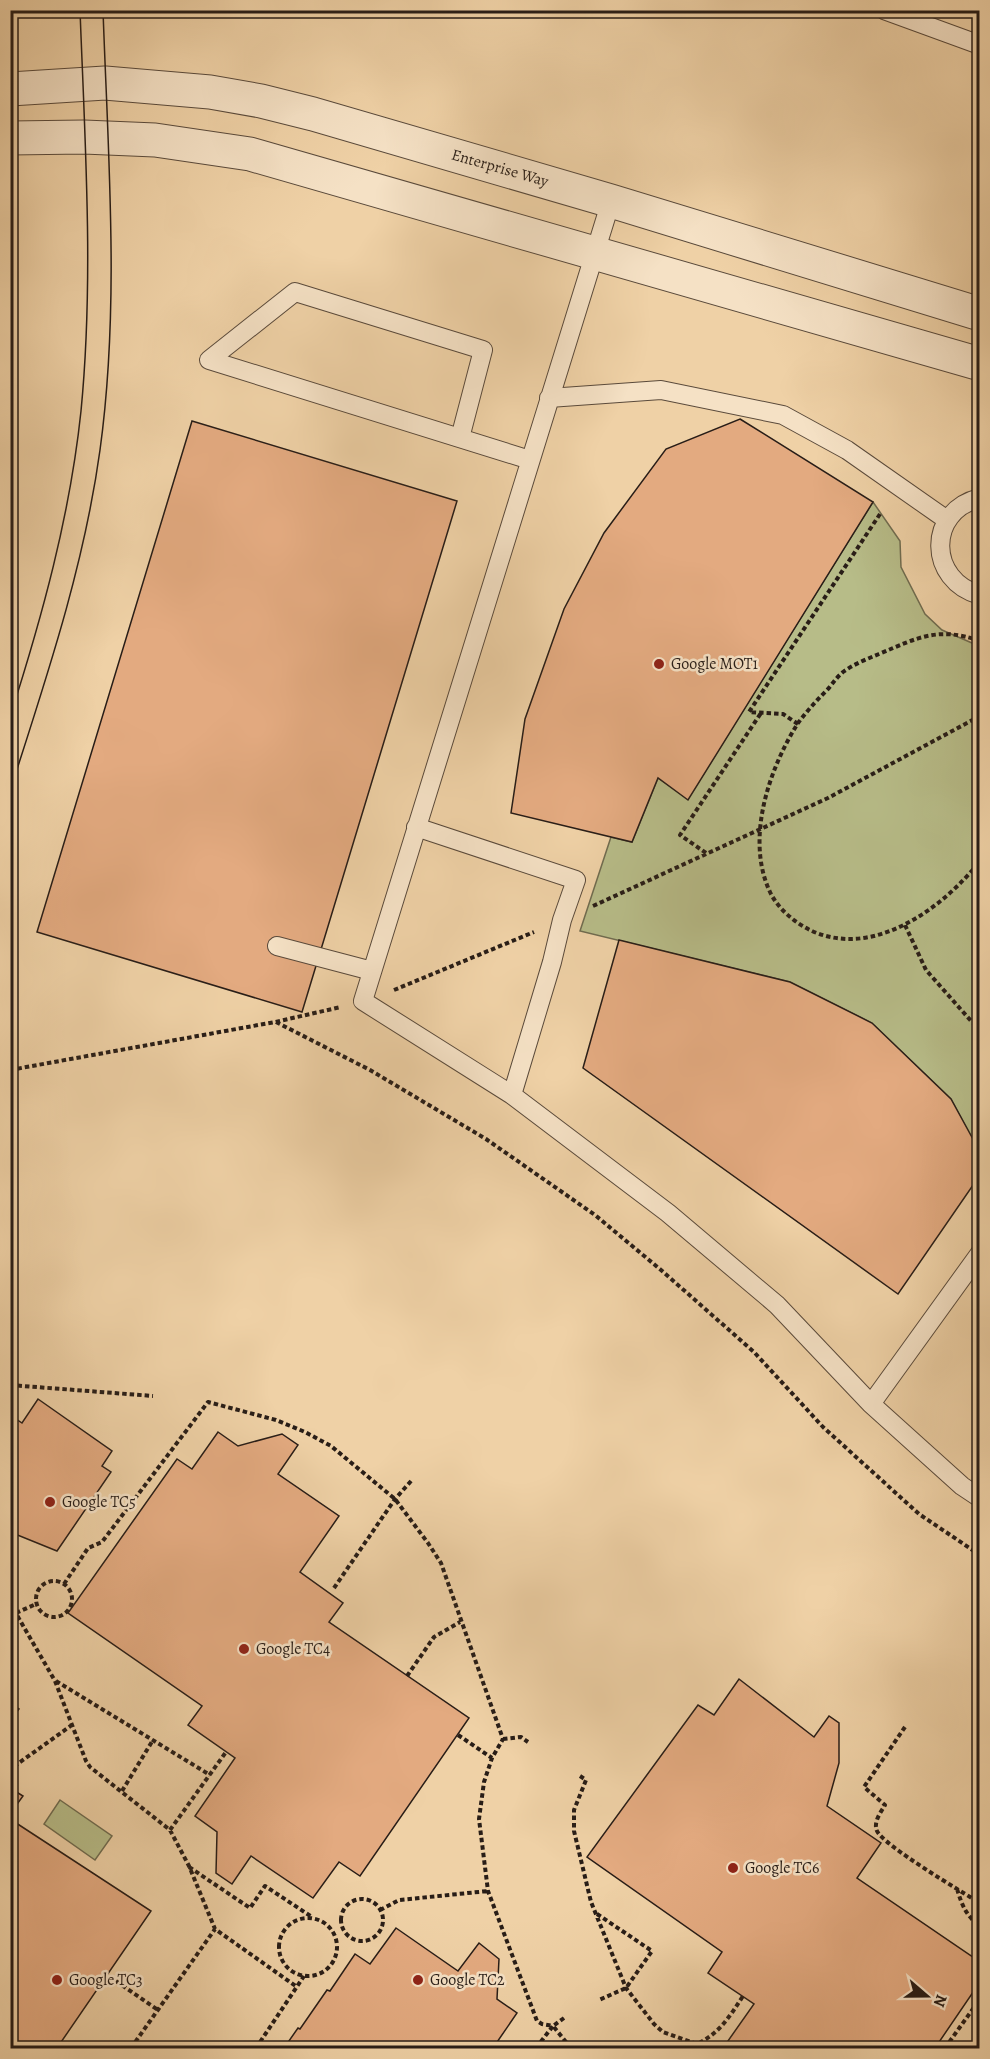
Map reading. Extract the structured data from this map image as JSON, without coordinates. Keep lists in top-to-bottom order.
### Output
{
  "streets": {
    "street": ["Enterprise Way"]
  },
  "places": [
    "Google MOT1",
    "Google TC5",
    "Google TC4",
    "Google TC6",
    "Google TC3",
    "Google TC2"
  ],
  "north": "right"
}
